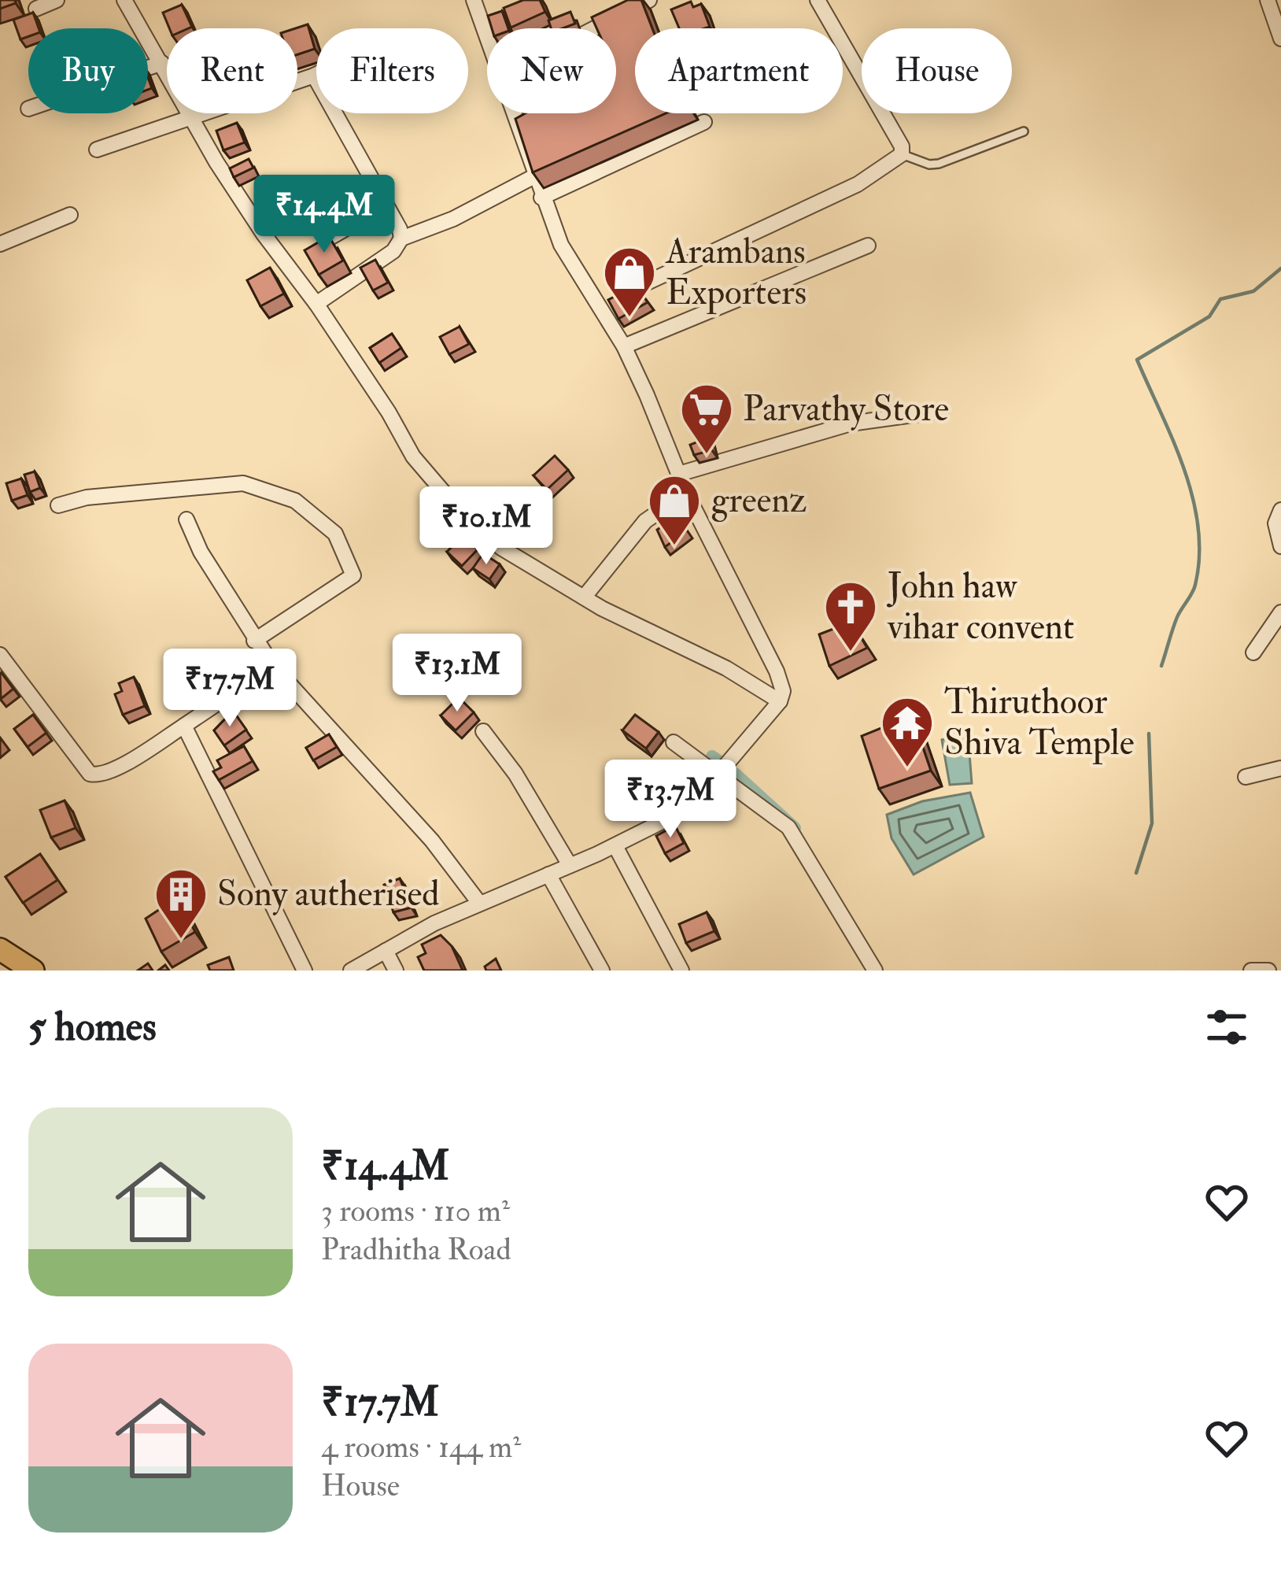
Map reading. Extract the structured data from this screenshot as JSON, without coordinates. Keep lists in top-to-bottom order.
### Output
{
  "places": {
    "shop": ["Arambans Exporters", "greenz"],
    "supermarket": ["Parvathy Store"],
    "church": ["John haw vihar convent"],
    "temple": ["Thiruthoor Shiva Temple"],
    "building": ["Sony autherised"]
  },
  "page": {
    "chip": [
      "Buy",
      "Rent",
      "Filters",
      "New",
      "Apartment",
      "House"
    ],
    "price": [
      "₹14.4M",
      "₹10.1M",
      "₹13.1M",
      "₹17.7M",
      "₹13.7M"
    ],
    "heading": "5 homes",
    "list": [
      {
        "name": "₹14.4M",
        "note": "3 rooms · 110 m² · Pradhitha Road"
      },
      {
        "name": "₹17.7M",
        "note": "4 rooms · 144 m² · House"
      }
    ]
  }
}
